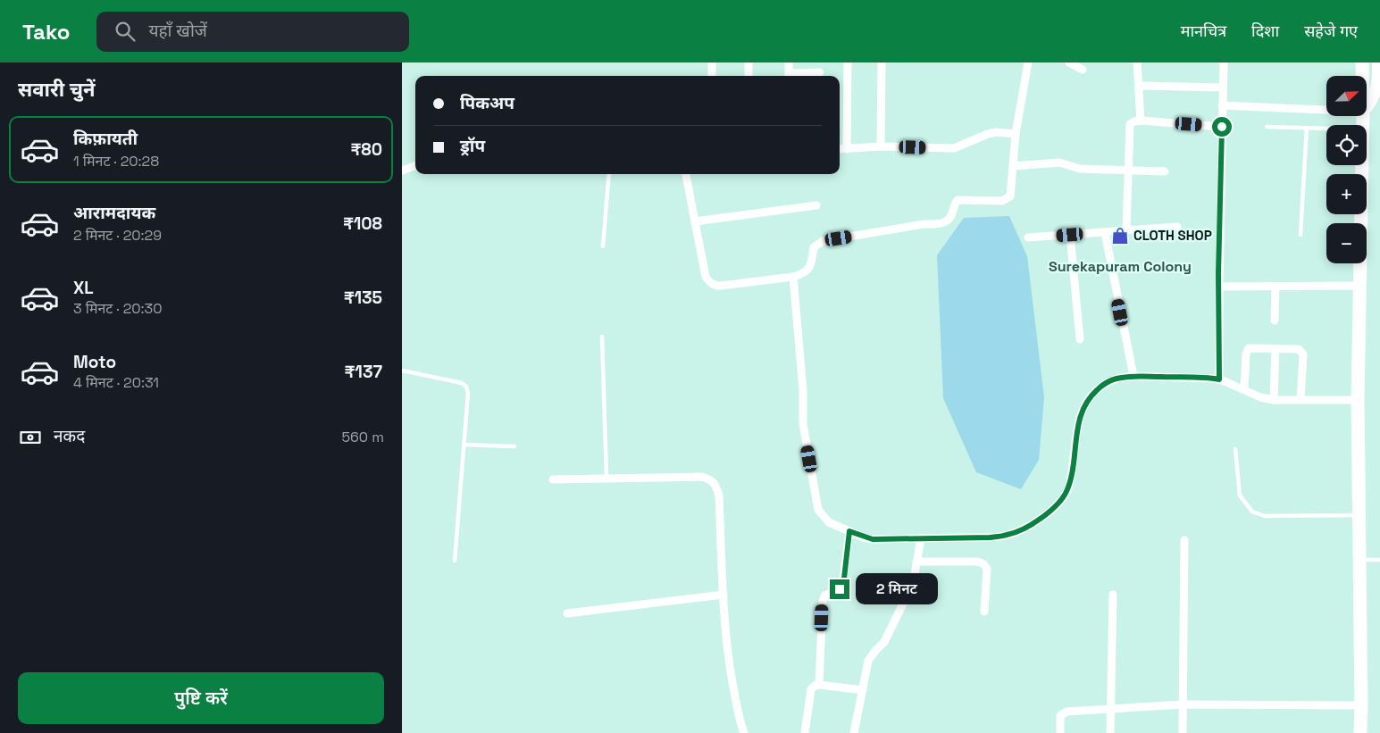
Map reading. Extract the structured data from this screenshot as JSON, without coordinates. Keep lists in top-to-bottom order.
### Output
{
  "districts": ["Surekapuram Colony"],
  "places": {
    "shop": ["CLOTH SHOP"]
  },
  "north": "top right",
  "page": {
    "header": "Tako",
    "search": "यहाँ खोजें",
    "nav": ["मानचित्र", "दिशा", "सहेजे गए"],
    "heading": "सवारी चुनें",
    "map_buttons": ["+", "−"],
    "banner": ["पिकअप", "ड्रॉप"],
    "list": [
      {
        "name": "किफ़ायती",
        "note": "1 मिनट · 20:28",
        "value": "₹80"
      },
      {
        "name": "आरामदायक",
        "note": "2 मिनट · 20:29",
        "value": "₹108"
      },
      {
        "name": "XL",
        "note": "3 मिनट · 20:30",
        "value": "₹135"
      },
      {
        "name": "Moto",
        "note": "4 मिनट · 20:31",
        "value": "₹137"
      }
    ],
    "pay": ["नकद", "560 m"],
    "bubble": "2 मिनट",
    "buttons": "पुष्टि करें"
  }
}
